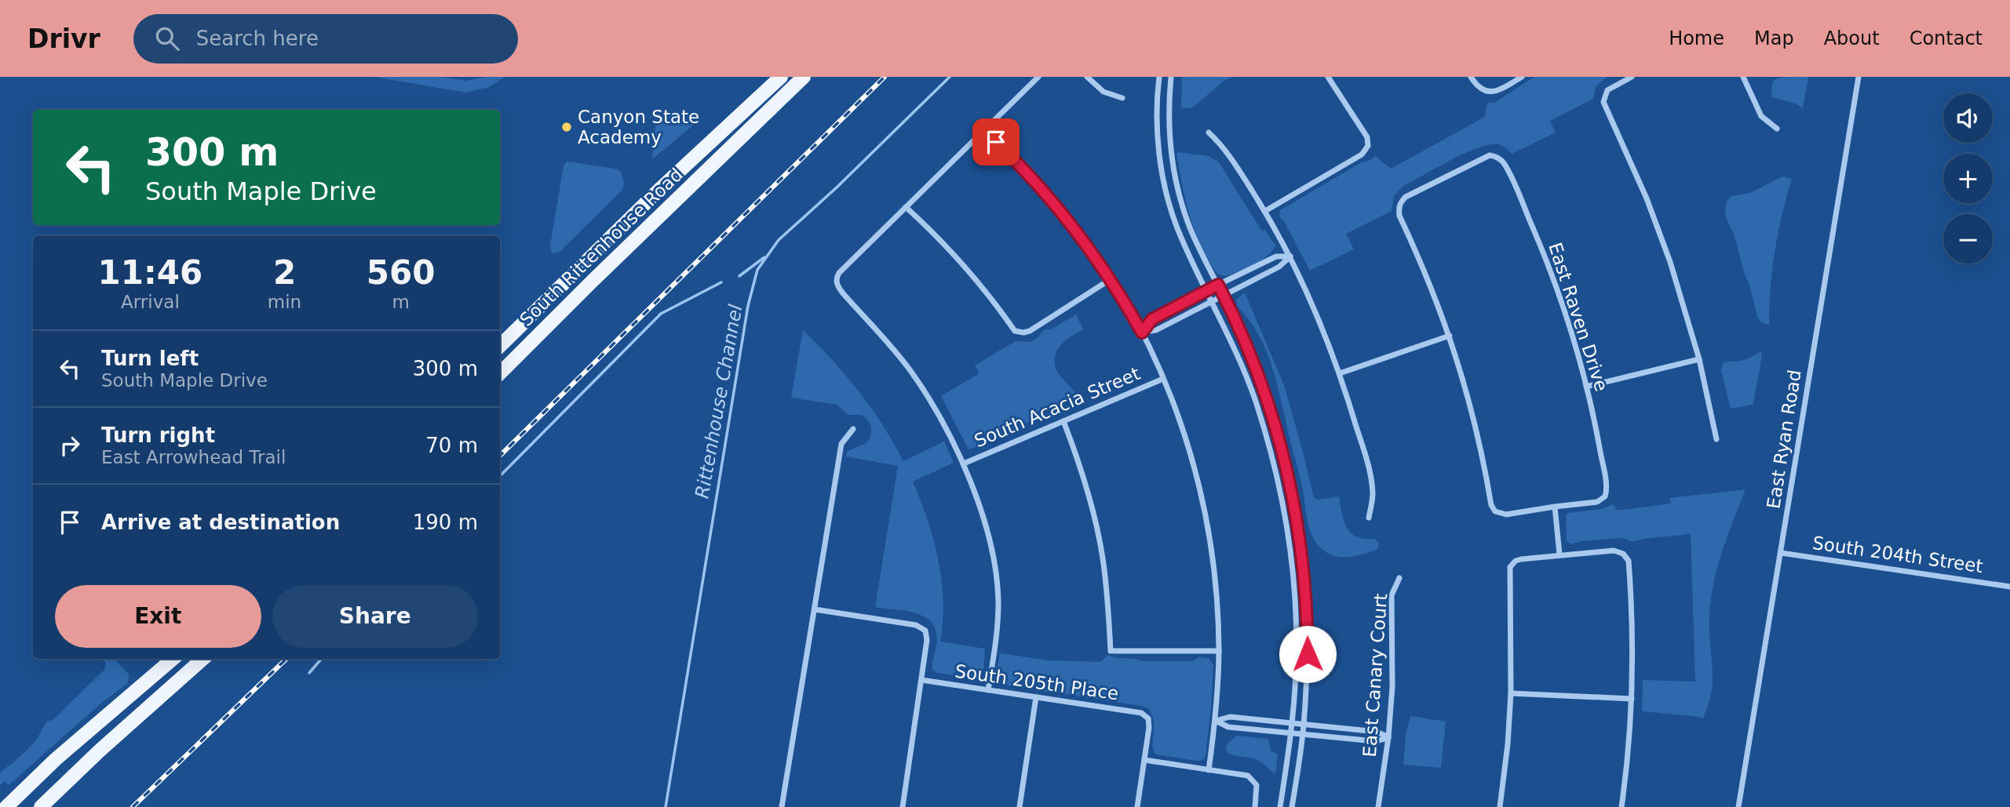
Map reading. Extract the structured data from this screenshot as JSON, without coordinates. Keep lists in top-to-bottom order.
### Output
{
  "streets": {
    "main road": ["South Rittenhouse Road"],
    "street": [
      "East Raven Drive",
      "South Acacia Street",
      "East Ryan Road",
      "South 204th Street",
      "East Canary Court",
      "South 205th Place"
    ]
  },
  "crossings": [
    ["East Ryan Road", "South 204th Street"]
  ],
  "water": ["Rittenhouse Channel"],
  "places": ["Canyon State Academy"],
  "page": {
    "header": "Drivr",
    "search": "Search here",
    "nav": [
      "Home",
      "Map",
      "About",
      "Contact"
    ],
    "map_buttons": ["+", "−"],
    "turn": ["300 m", "South Maple Drive"],
    "eta": [
      "11:46",
      "Arrival",
      "2",
      "min",
      "560",
      "m"
    ],
    "list": [
      {
        "name": "Turn left",
        "note": "South Maple Drive",
        "value": "300 m"
      },
      {
        "name": "Turn right",
        "note": "East Arrowhead Trail",
        "value": "70 m"
      },
      {
        "name": "Arrive at destination",
        "value": "190 m"
      }
    ],
    "buttons": ["Exit", "Share"]
  }
}
